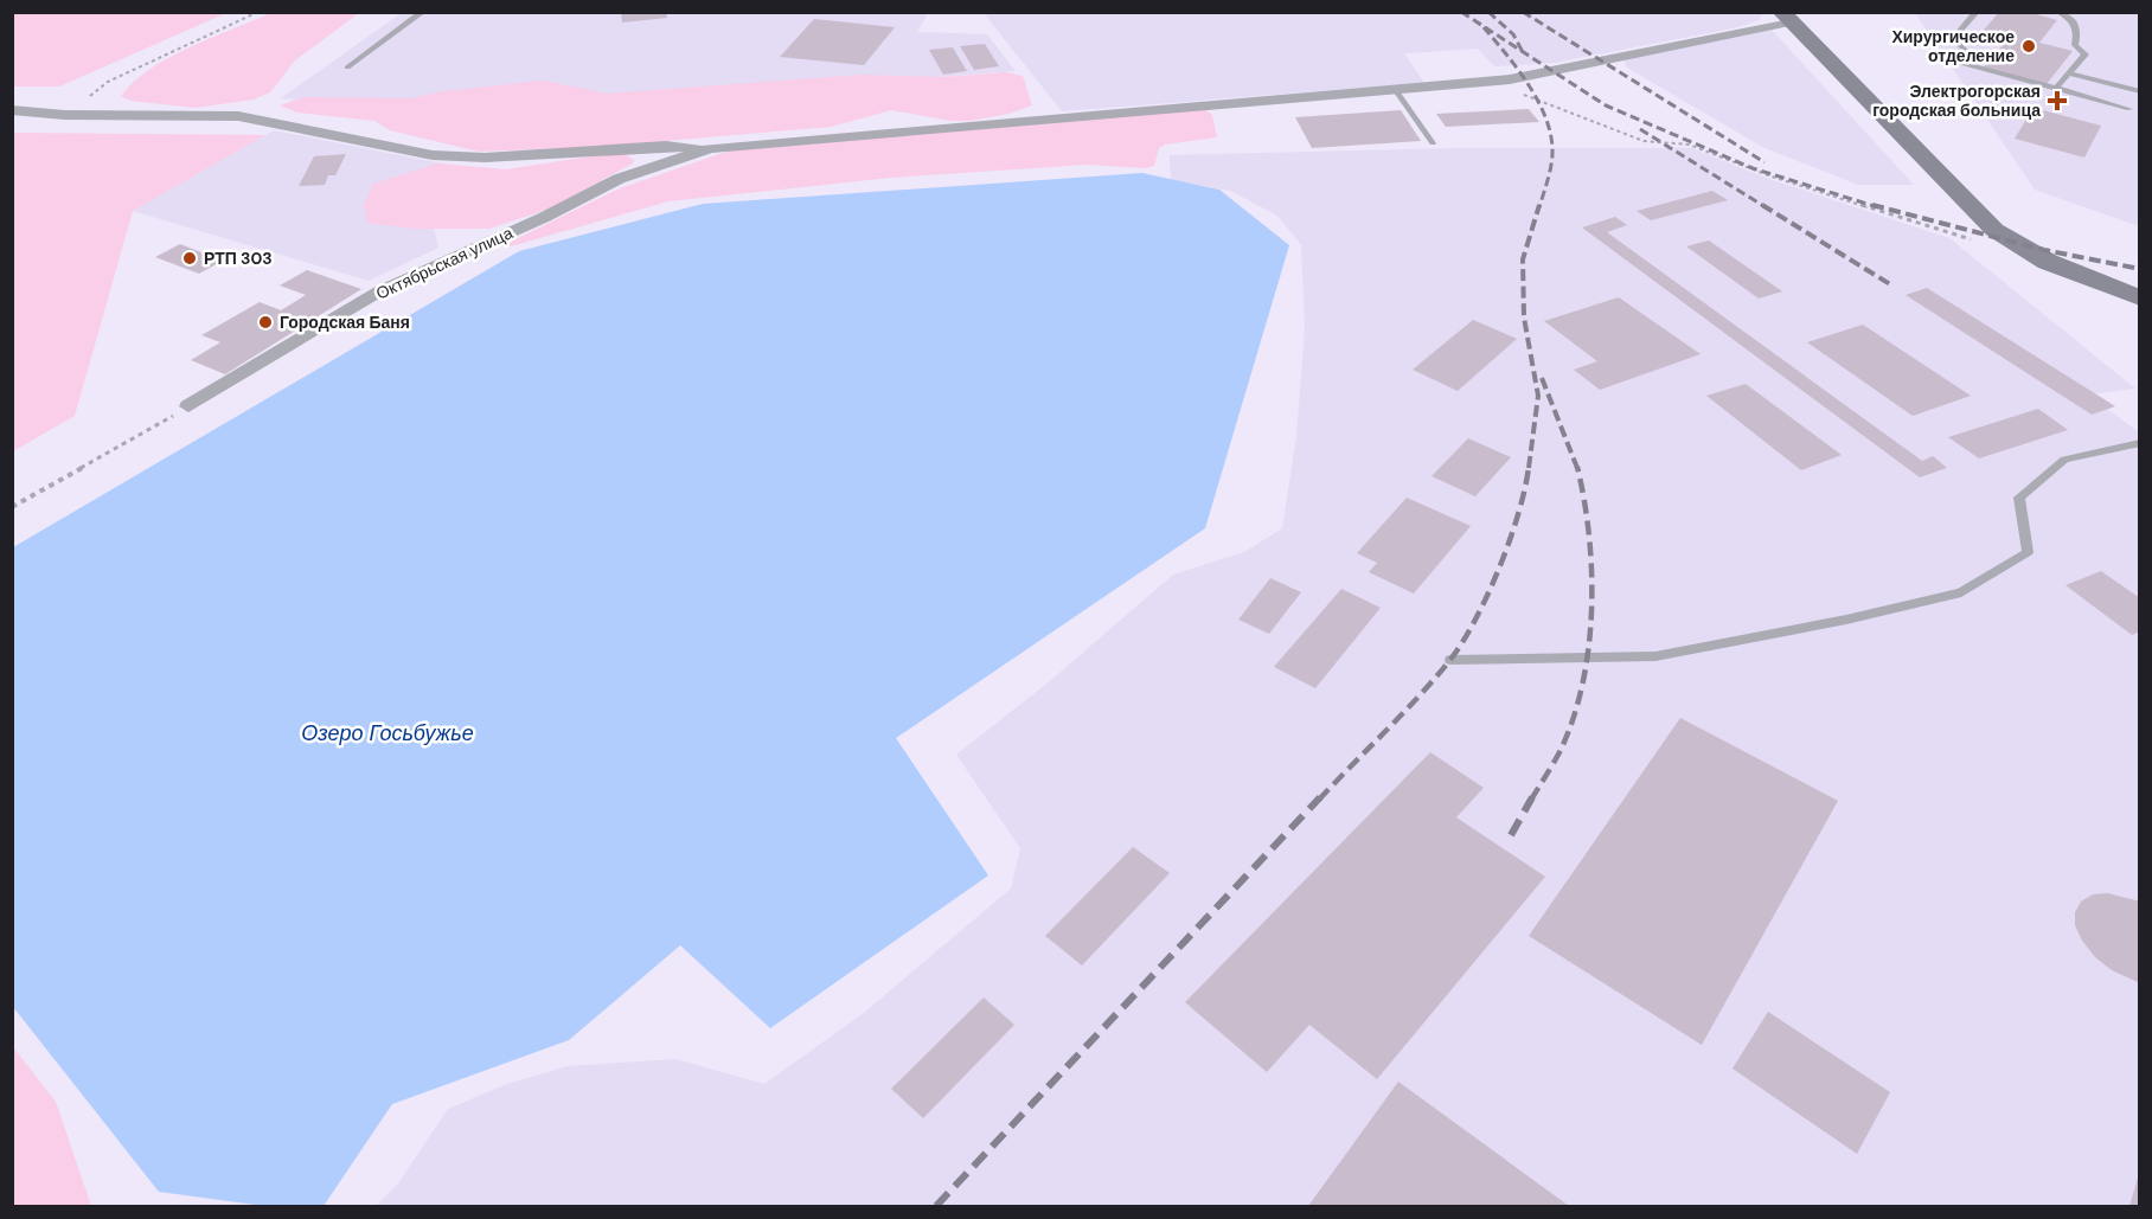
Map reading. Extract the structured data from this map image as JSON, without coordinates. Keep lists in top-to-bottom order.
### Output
{
  "streets": {
    "street": ["Октябрьская улица"]
  },
  "water": ["Озеро Госьбужье"],
  "places": {
    "other": ["Хирургическое отделение", "РТП 303", "Городская Баня"],
    "health": ["Электрогорская городская больница"]
  }
}
